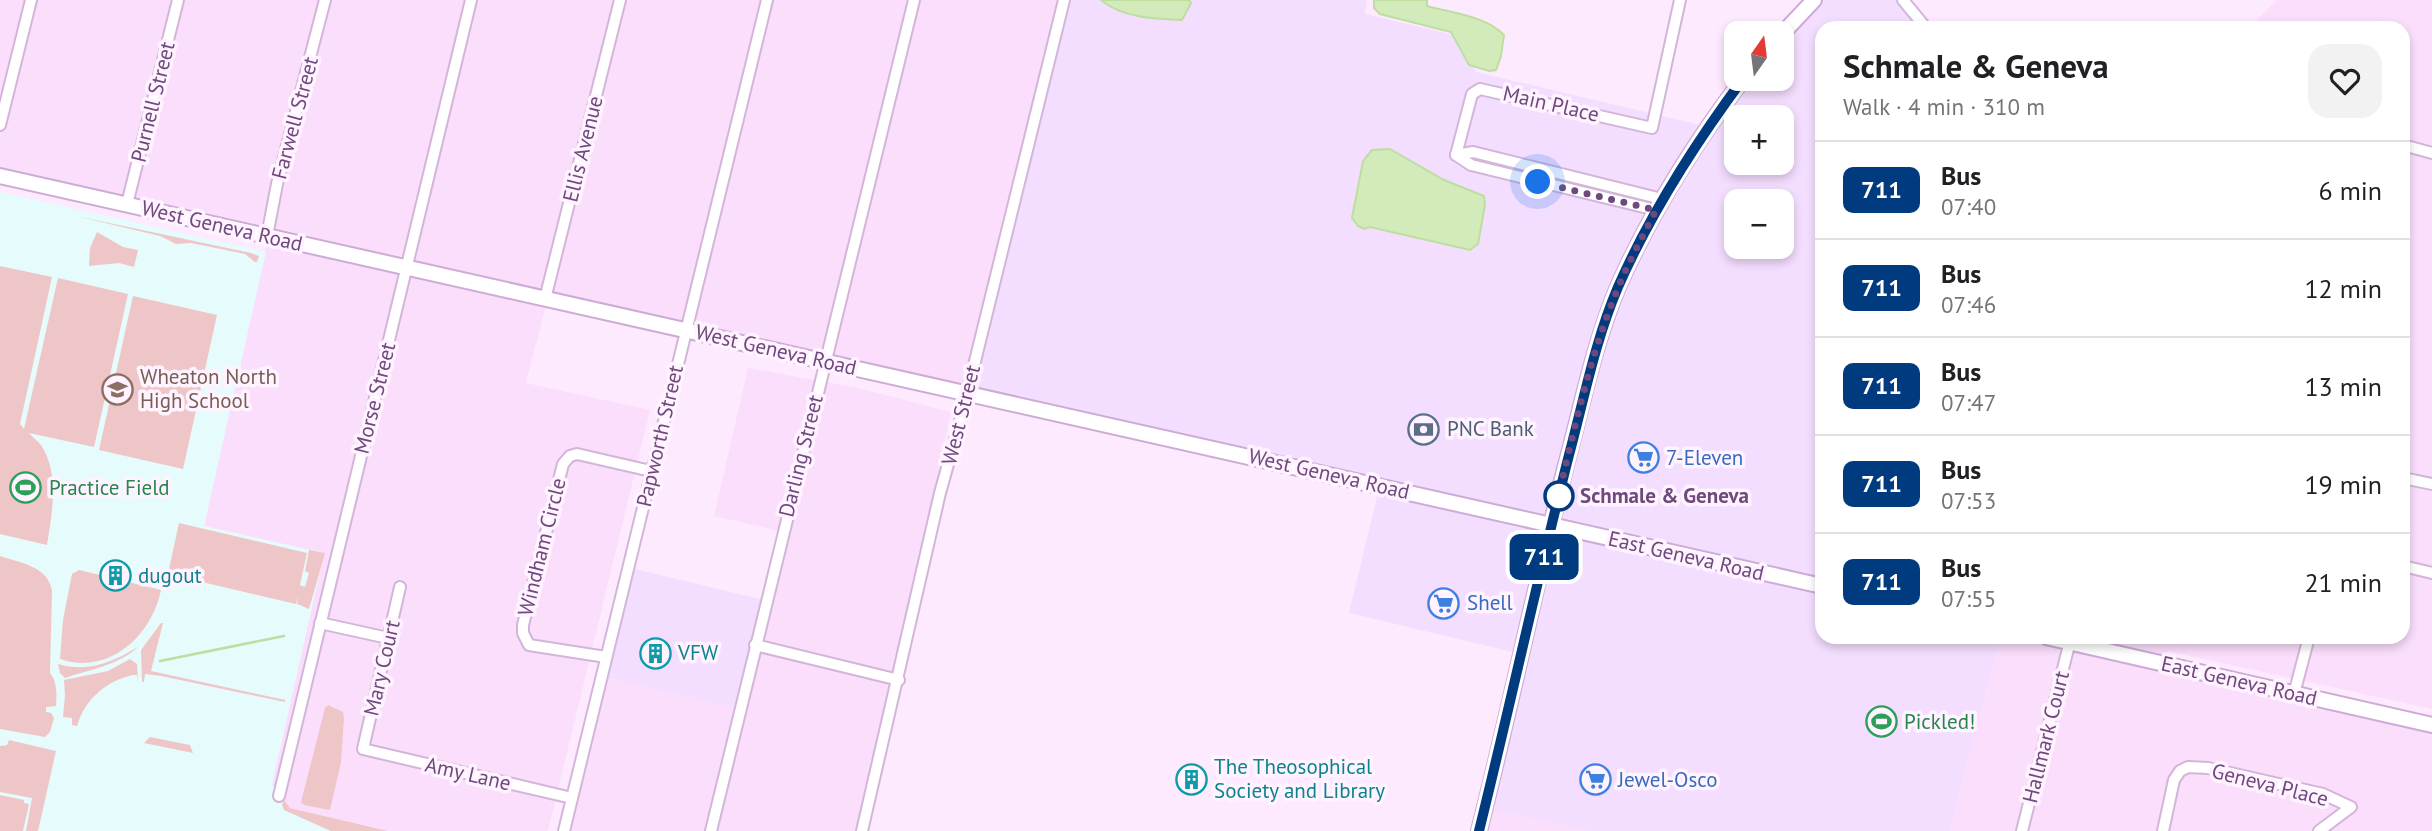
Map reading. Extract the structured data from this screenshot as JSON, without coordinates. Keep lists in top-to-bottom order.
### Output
{
  "streets": {
    "main road": ["West Geneva Road", "East Geneva Road"],
    "street": [
      "Purnell Street",
      "Main Place",
      "Farwell Street",
      "Ellis Avenue",
      "Morse Street",
      "West Street",
      "Papworth Street",
      "Darling Street",
      "Windham Circle",
      "Mary Court",
      "Hallmark Court",
      "Amy Lane",
      "Geneva Place"
    ]
  },
  "crossings": [
    ["Purnell Street", "West Geneva Road"],
    ["Farwell Street", "West Geneva Road"],
    ["Ellis Avenue", "West Geneva Road"],
    ["West Geneva Road", "Morse Street"],
    ["West Geneva Road", "West Street"],
    ["West Geneva Road", "Papworth Street"],
    ["West Geneva Road", "Darling Street"],
    ["West Geneva Road", "East Geneva Road"],
    ["Papworth Street", "Windham Circle"],
    ["Papworth Street", "Amy Lane"],
    ["Mary Court", "Amy Lane"]
  ],
  "places": {
    "school or university": ["Wheaton North High School"],
    "bank": ["PNC Bank"],
    "supermarket": ["7-Eleven", "Shell", "Jewel-Osco"],
    "sports": ["Practice Field", "Pickled!"],
    "other": ["Schmale & Geneva"],
    "building": ["dugout", "VFW", "The Theosophical Society and Library"]
  },
  "lines": ["bus line 711"],
  "north": "top",
  "page": {
    "on_map": "711",
    "map_buttons": ["+", "−"],
    "heading": ["Schmale & Geneva", "Walk · 4 min · 310 m"],
    "list": [
      {
        "mark": "711",
        "name": "Bus",
        "note": "07:40",
        "value": "6 min"
      },
      {
        "mark": "711",
        "name": "Bus",
        "note": "07:46",
        "value": "12 min"
      },
      {
        "mark": "711",
        "name": "Bus",
        "note": "07:47",
        "value": "13 min"
      },
      {
        "mark": "711",
        "name": "Bus",
        "note": "07:53",
        "value": "19 min"
      },
      {
        "mark": "711",
        "name": "Bus",
        "note": "07:55",
        "value": "21 min"
      }
    ]
  }
}
